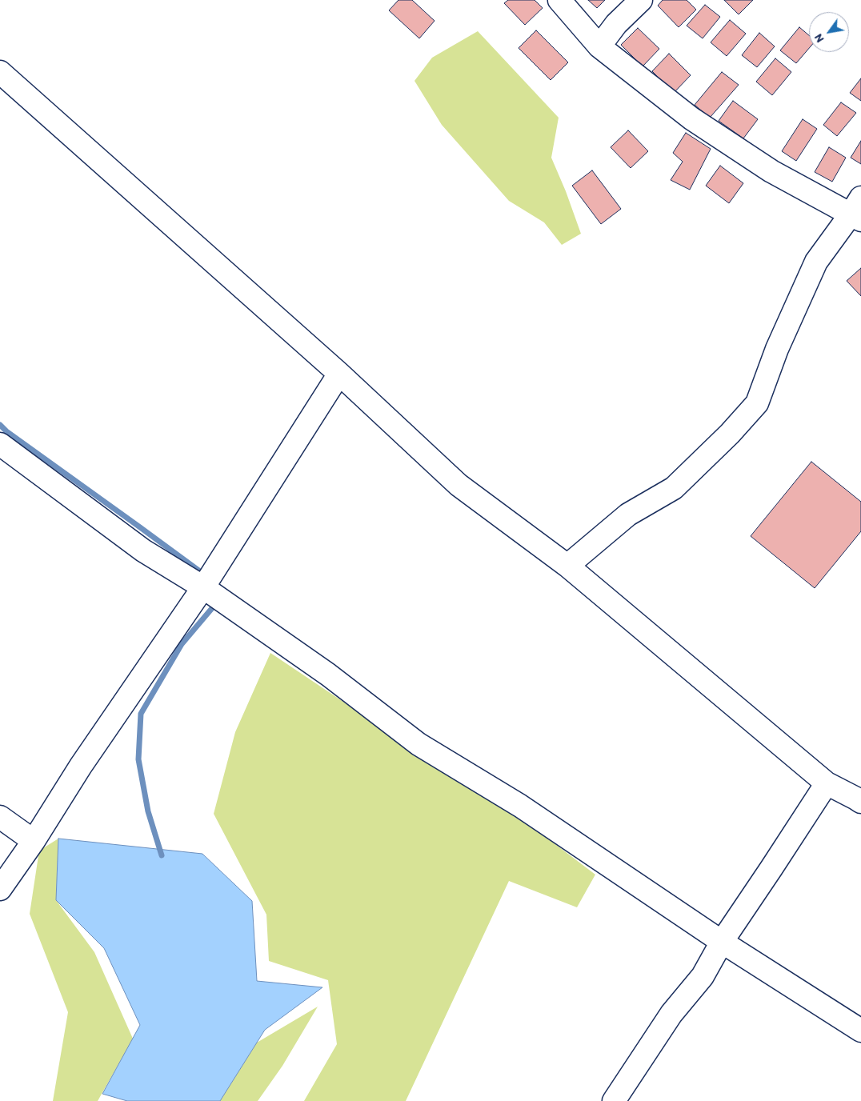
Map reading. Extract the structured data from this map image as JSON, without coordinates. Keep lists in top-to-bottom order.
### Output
{
  "north": "bottom left"
}
